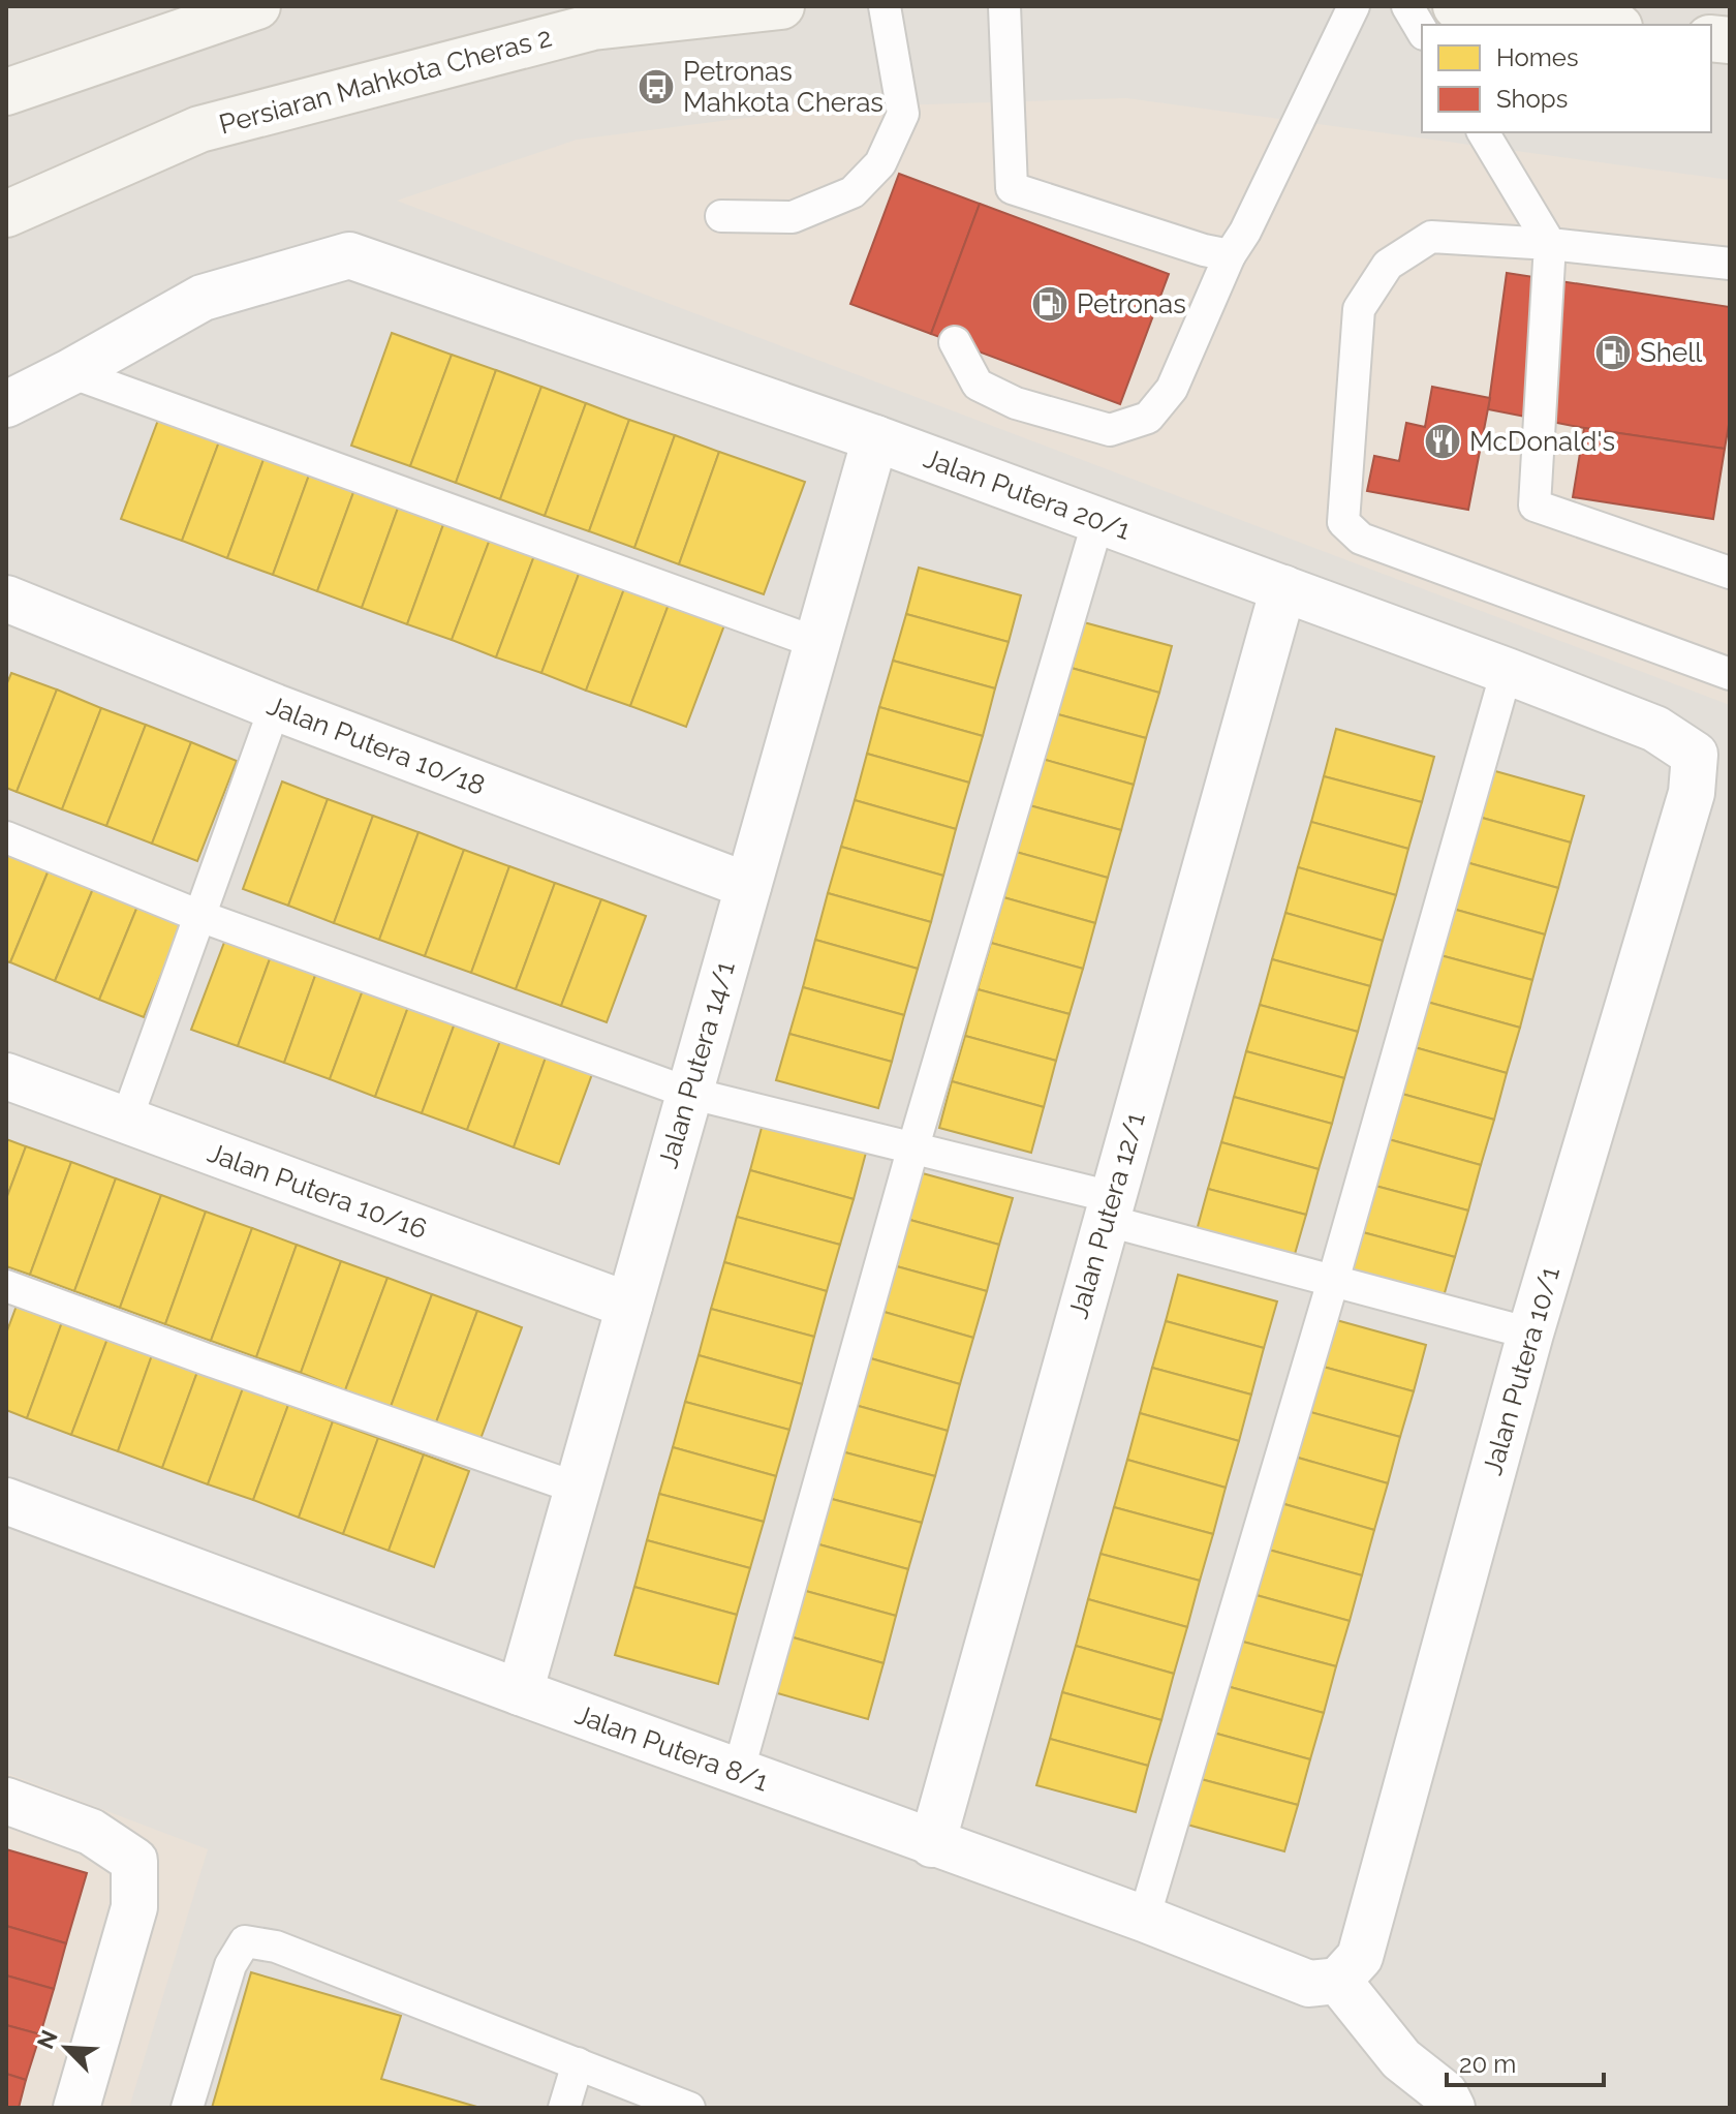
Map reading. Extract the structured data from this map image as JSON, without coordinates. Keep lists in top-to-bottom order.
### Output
{
  "streets": {
    "street": [
      "Persiaran Mahkota Cheras 2",
      "Jalan Putera 20/1",
      "Jalan Putera 10/18",
      "Jalan Putera 14/1",
      "Jalan Putera 10/16",
      "Jalan Putera 12/1",
      "Jalan Putera 10/1",
      "Jalan Putera 8/1"
    ]
  },
  "crossings": [
    ["Jalan Putera 20/1", "Jalan Putera 14/1"],
    ["Jalan Putera 20/1", "Jalan Putera 12/1"],
    ["Jalan Putera 20/1", "Jalan Putera 10/1"],
    ["Jalan Putera 10/18", "Jalan Putera 14/1"],
    ["Jalan Putera 14/1", "Jalan Putera 10/16"],
    ["Jalan Putera 14/1", "Jalan Putera 8/1"],
    ["Jalan Putera 12/1", "Jalan Putera 8/1"],
    ["Jalan Putera 10/1", "Jalan Putera 8/1"]
  ],
  "places": {
    "bus stop": ["Petronas Mahkota Cheras"],
    "fuel station": ["Petronas", "Shell"],
    "restaurant": ["McDonald's"]
  },
  "legend": ["Homes", "Shops"],
  "scale_bar": "20 m",
  "north": "top left"
}
